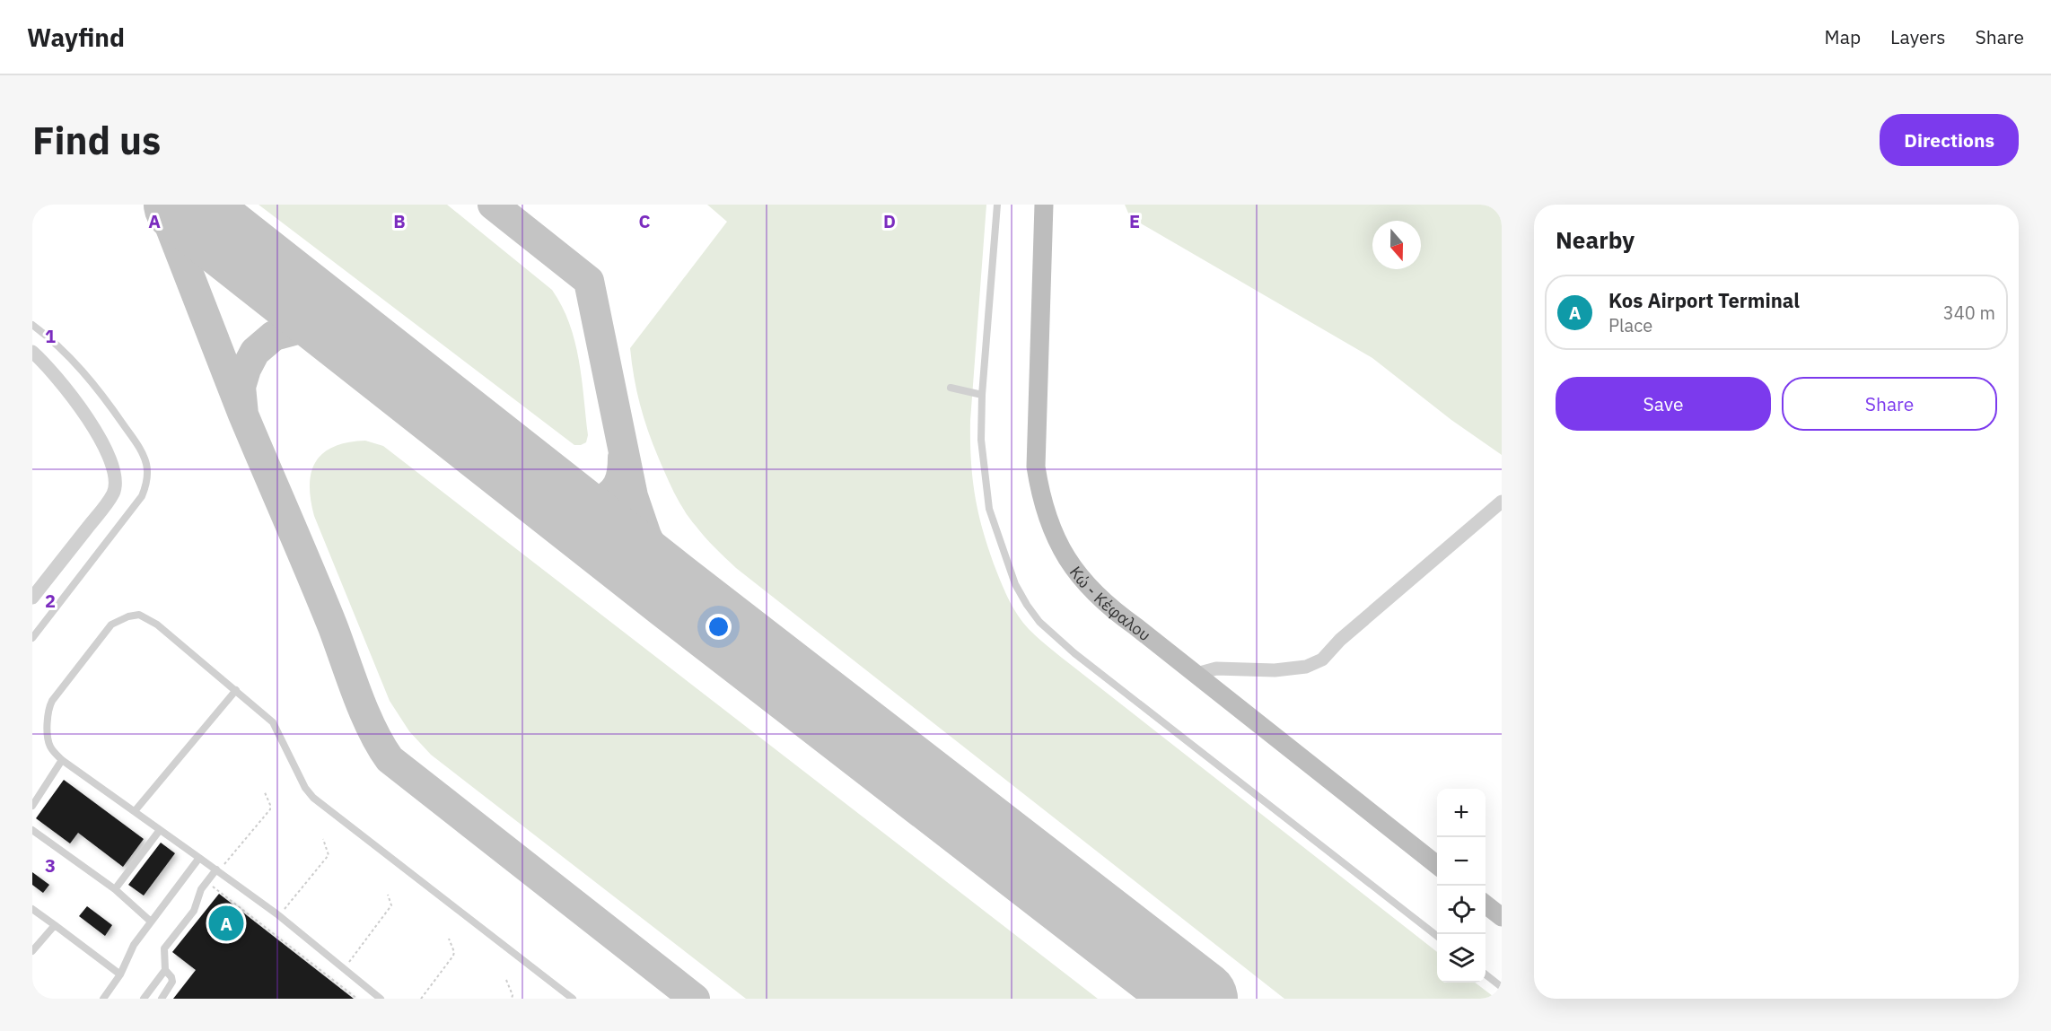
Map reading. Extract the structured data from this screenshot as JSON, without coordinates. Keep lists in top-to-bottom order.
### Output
{
  "streets": {
    "main road": ["Κώ - Κέφαλου"]
  },
  "north": "bottom",
  "page": {
    "header": "Wayfind",
    "nav": ["Map", "Layers", "Share"],
    "buttons": [
      "Directions",
      ["Save", "Share"]
    ],
    "title": "Find us",
    "heading": "Nearby",
    "list": [
      {
        "mark": "A",
        "name": "Kos Airport Terminal",
        "note": "Place",
        "value": "340 m"
      }
    ],
    "map_buttons": ["+", "−"],
    "pins": "A"
  },
  "grid": {
    "columns": [
      "A",
      "B",
      "C",
      "D",
      "E"
    ],
    "rows": ["1", "2", "3"]
  }
}
